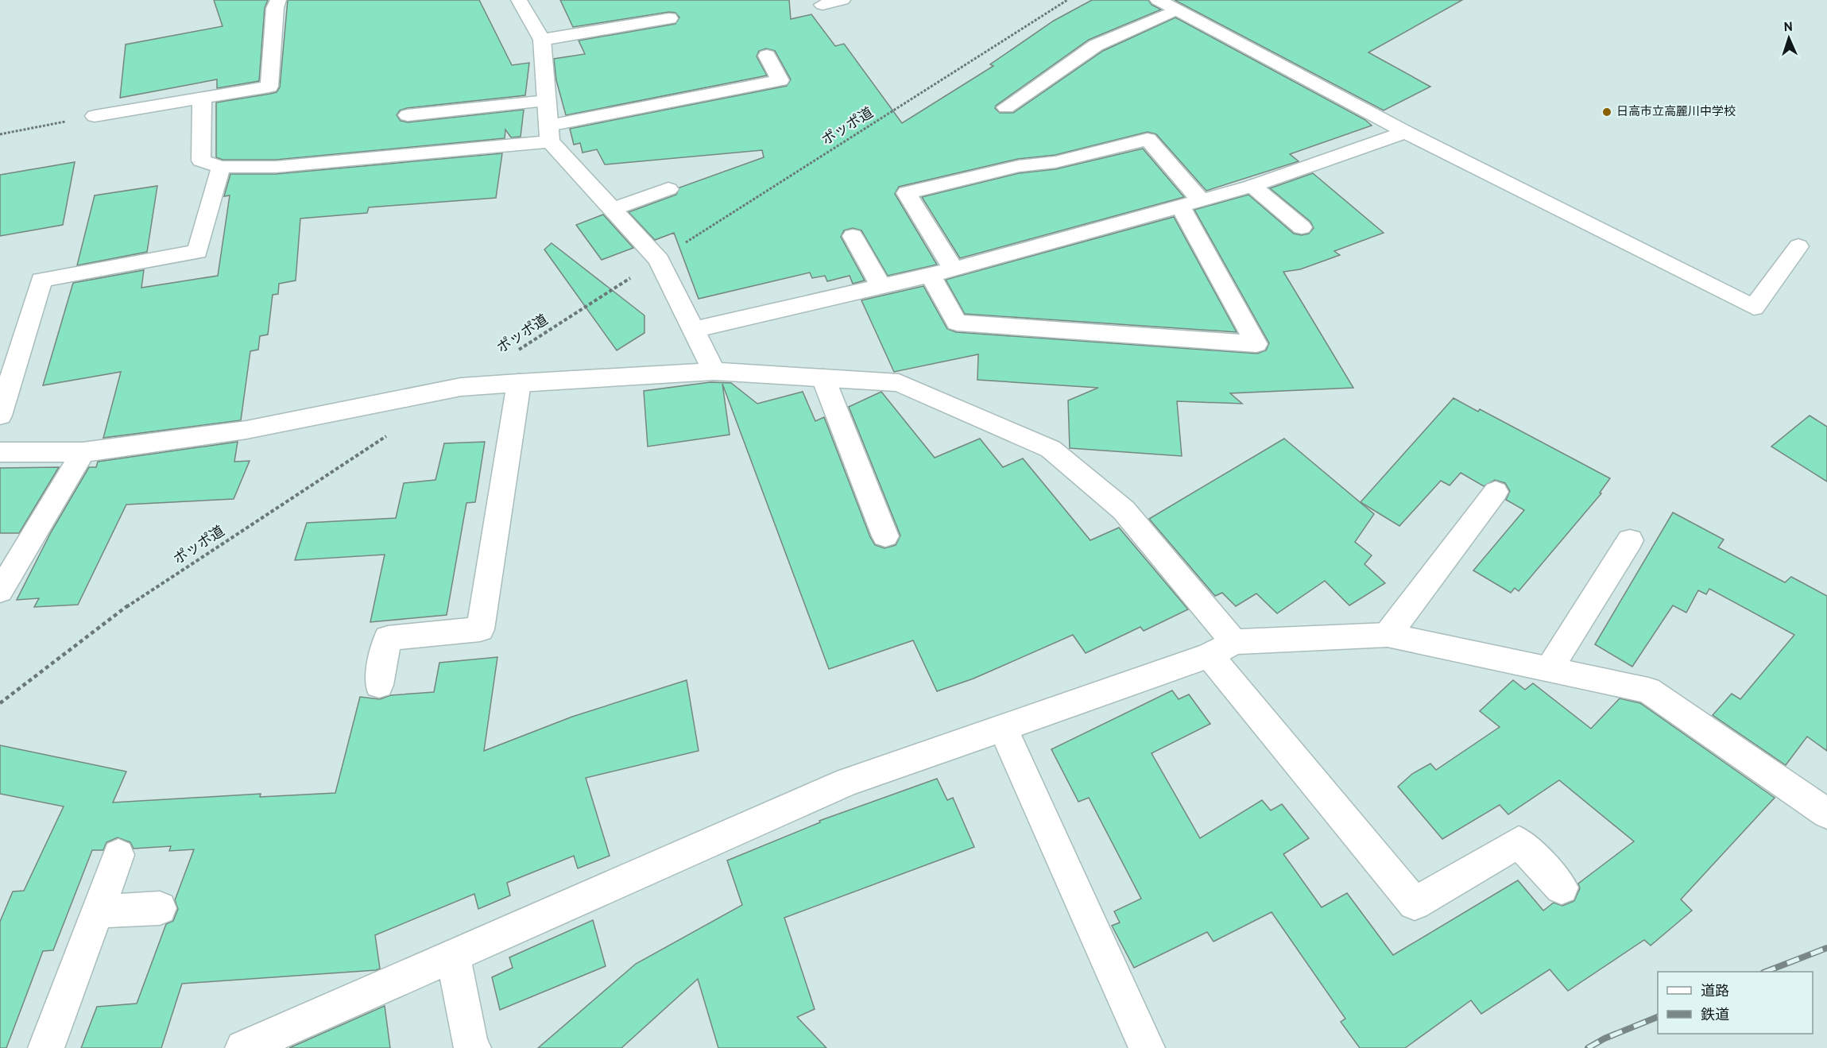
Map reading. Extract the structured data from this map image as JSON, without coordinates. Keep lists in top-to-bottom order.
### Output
{
  "streets": {
    "path": ["ポッポ道"]
  },
  "places": ["日高市立高麗川中学校"],
  "legend": ["道路", "鉄道"],
  "north": "top"
}
